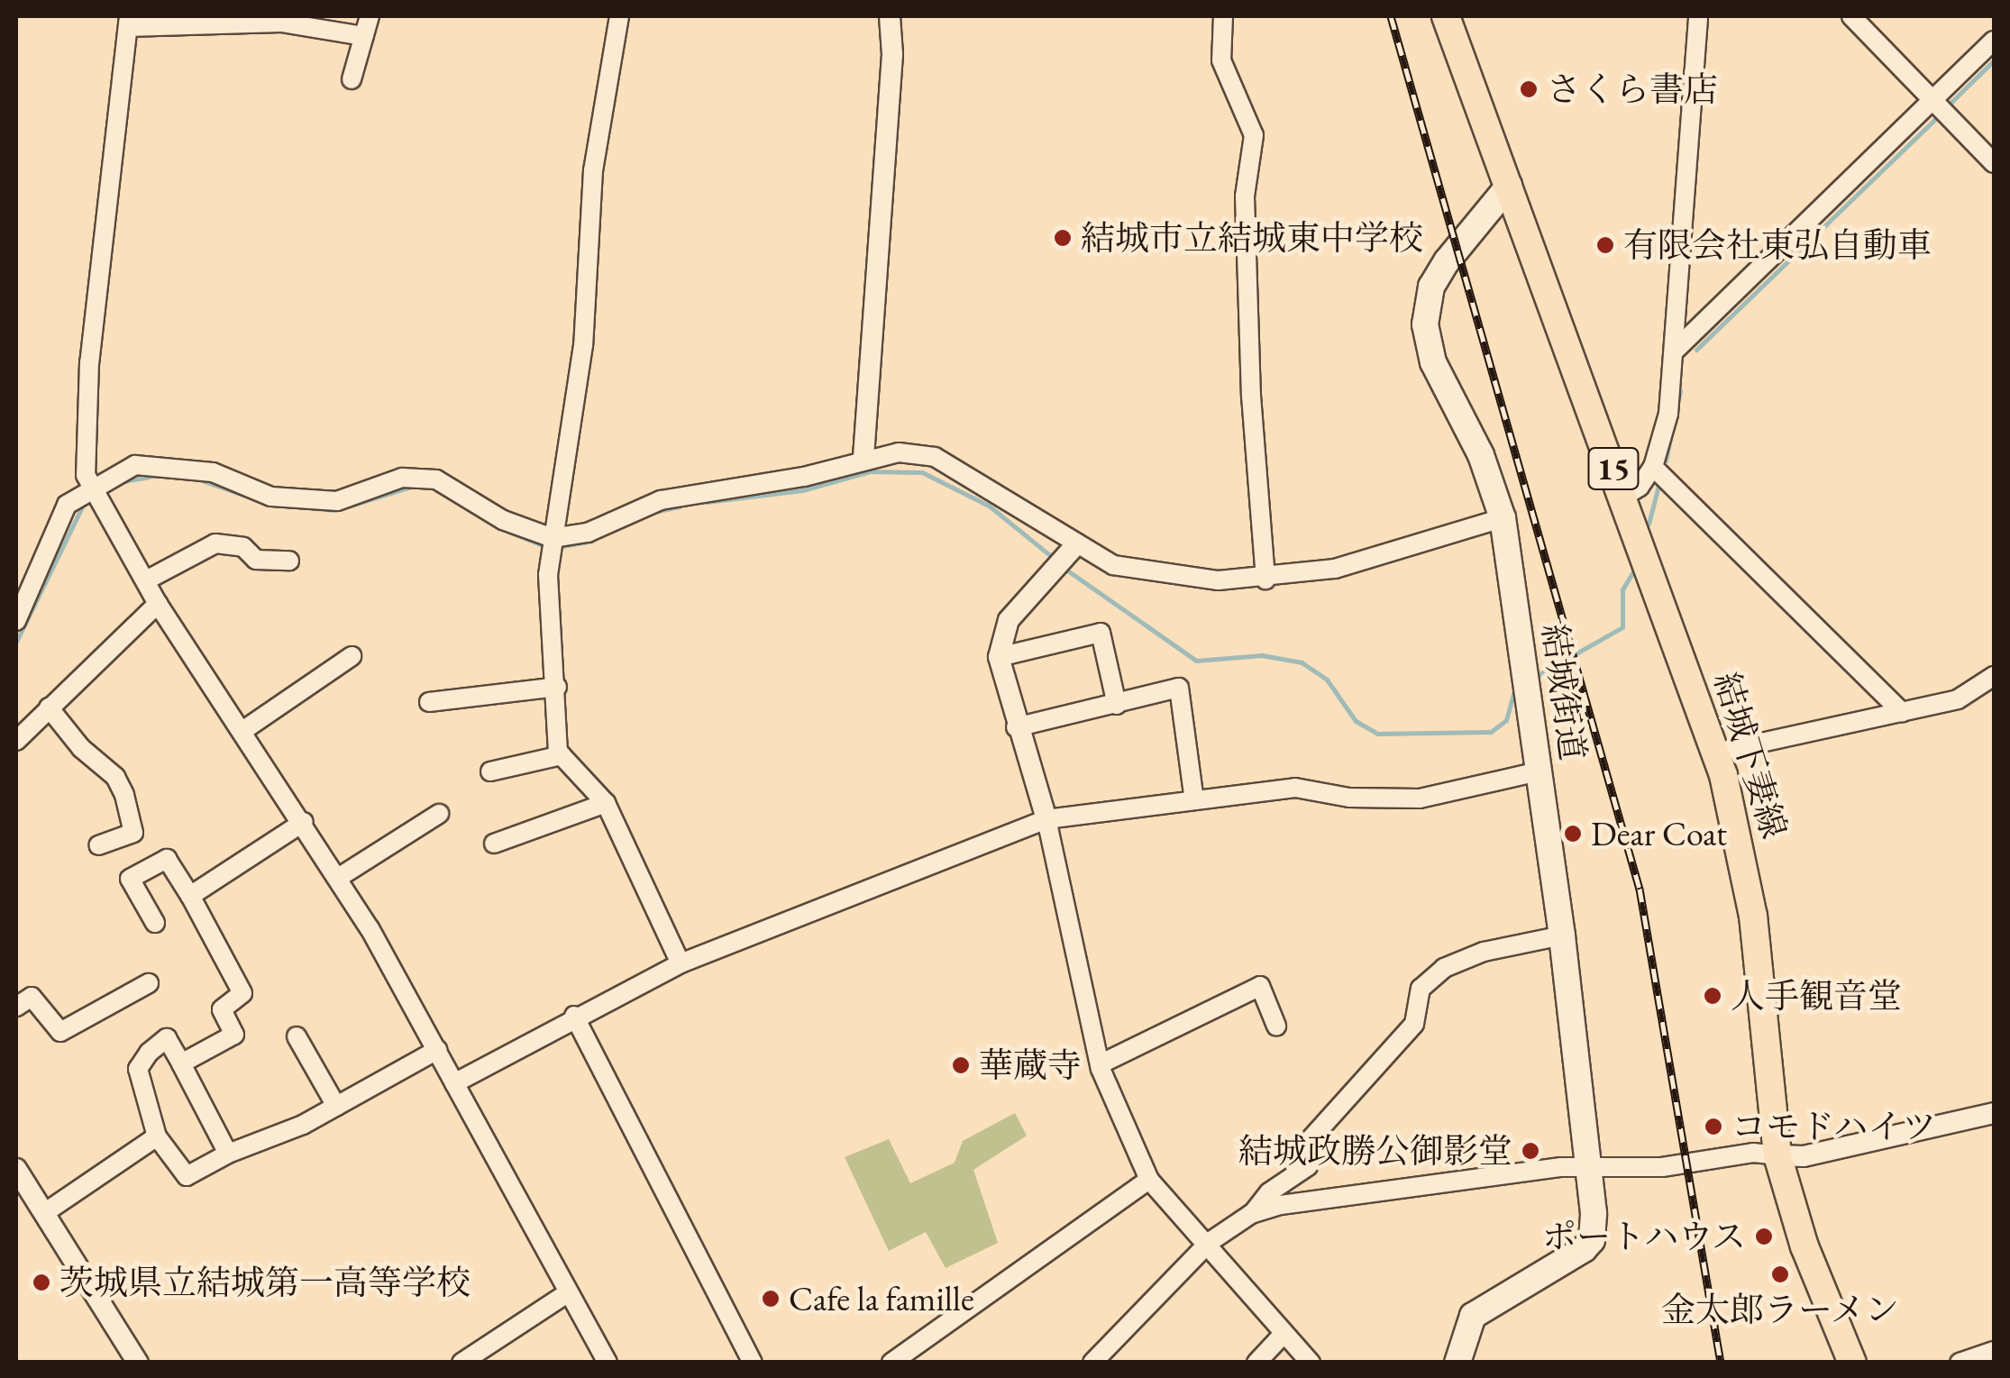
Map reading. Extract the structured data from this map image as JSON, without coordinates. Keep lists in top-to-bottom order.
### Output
{
  "streets": {
    "main road": ["15", "結城街道", "結城下妻線"]
  },
  "crossings": [
    ["15", "結城街道"],
    ["15", "結城下妻線"],
    ["結城街道", "結城下妻線"]
  ],
  "places": [
    "さくら書店",
    "結城市立結城東中学校",
    "有限会社東弘自動車",
    "Dear Coat",
    "人手観音堂",
    "華蔵寺",
    "コモドハイツ",
    "結城政勝公御影堂",
    "ポートハウス",
    "金太郎ラーメン",
    "茨城県立結城第一高等学校",
    "Cafe la famille"
  ]
}
